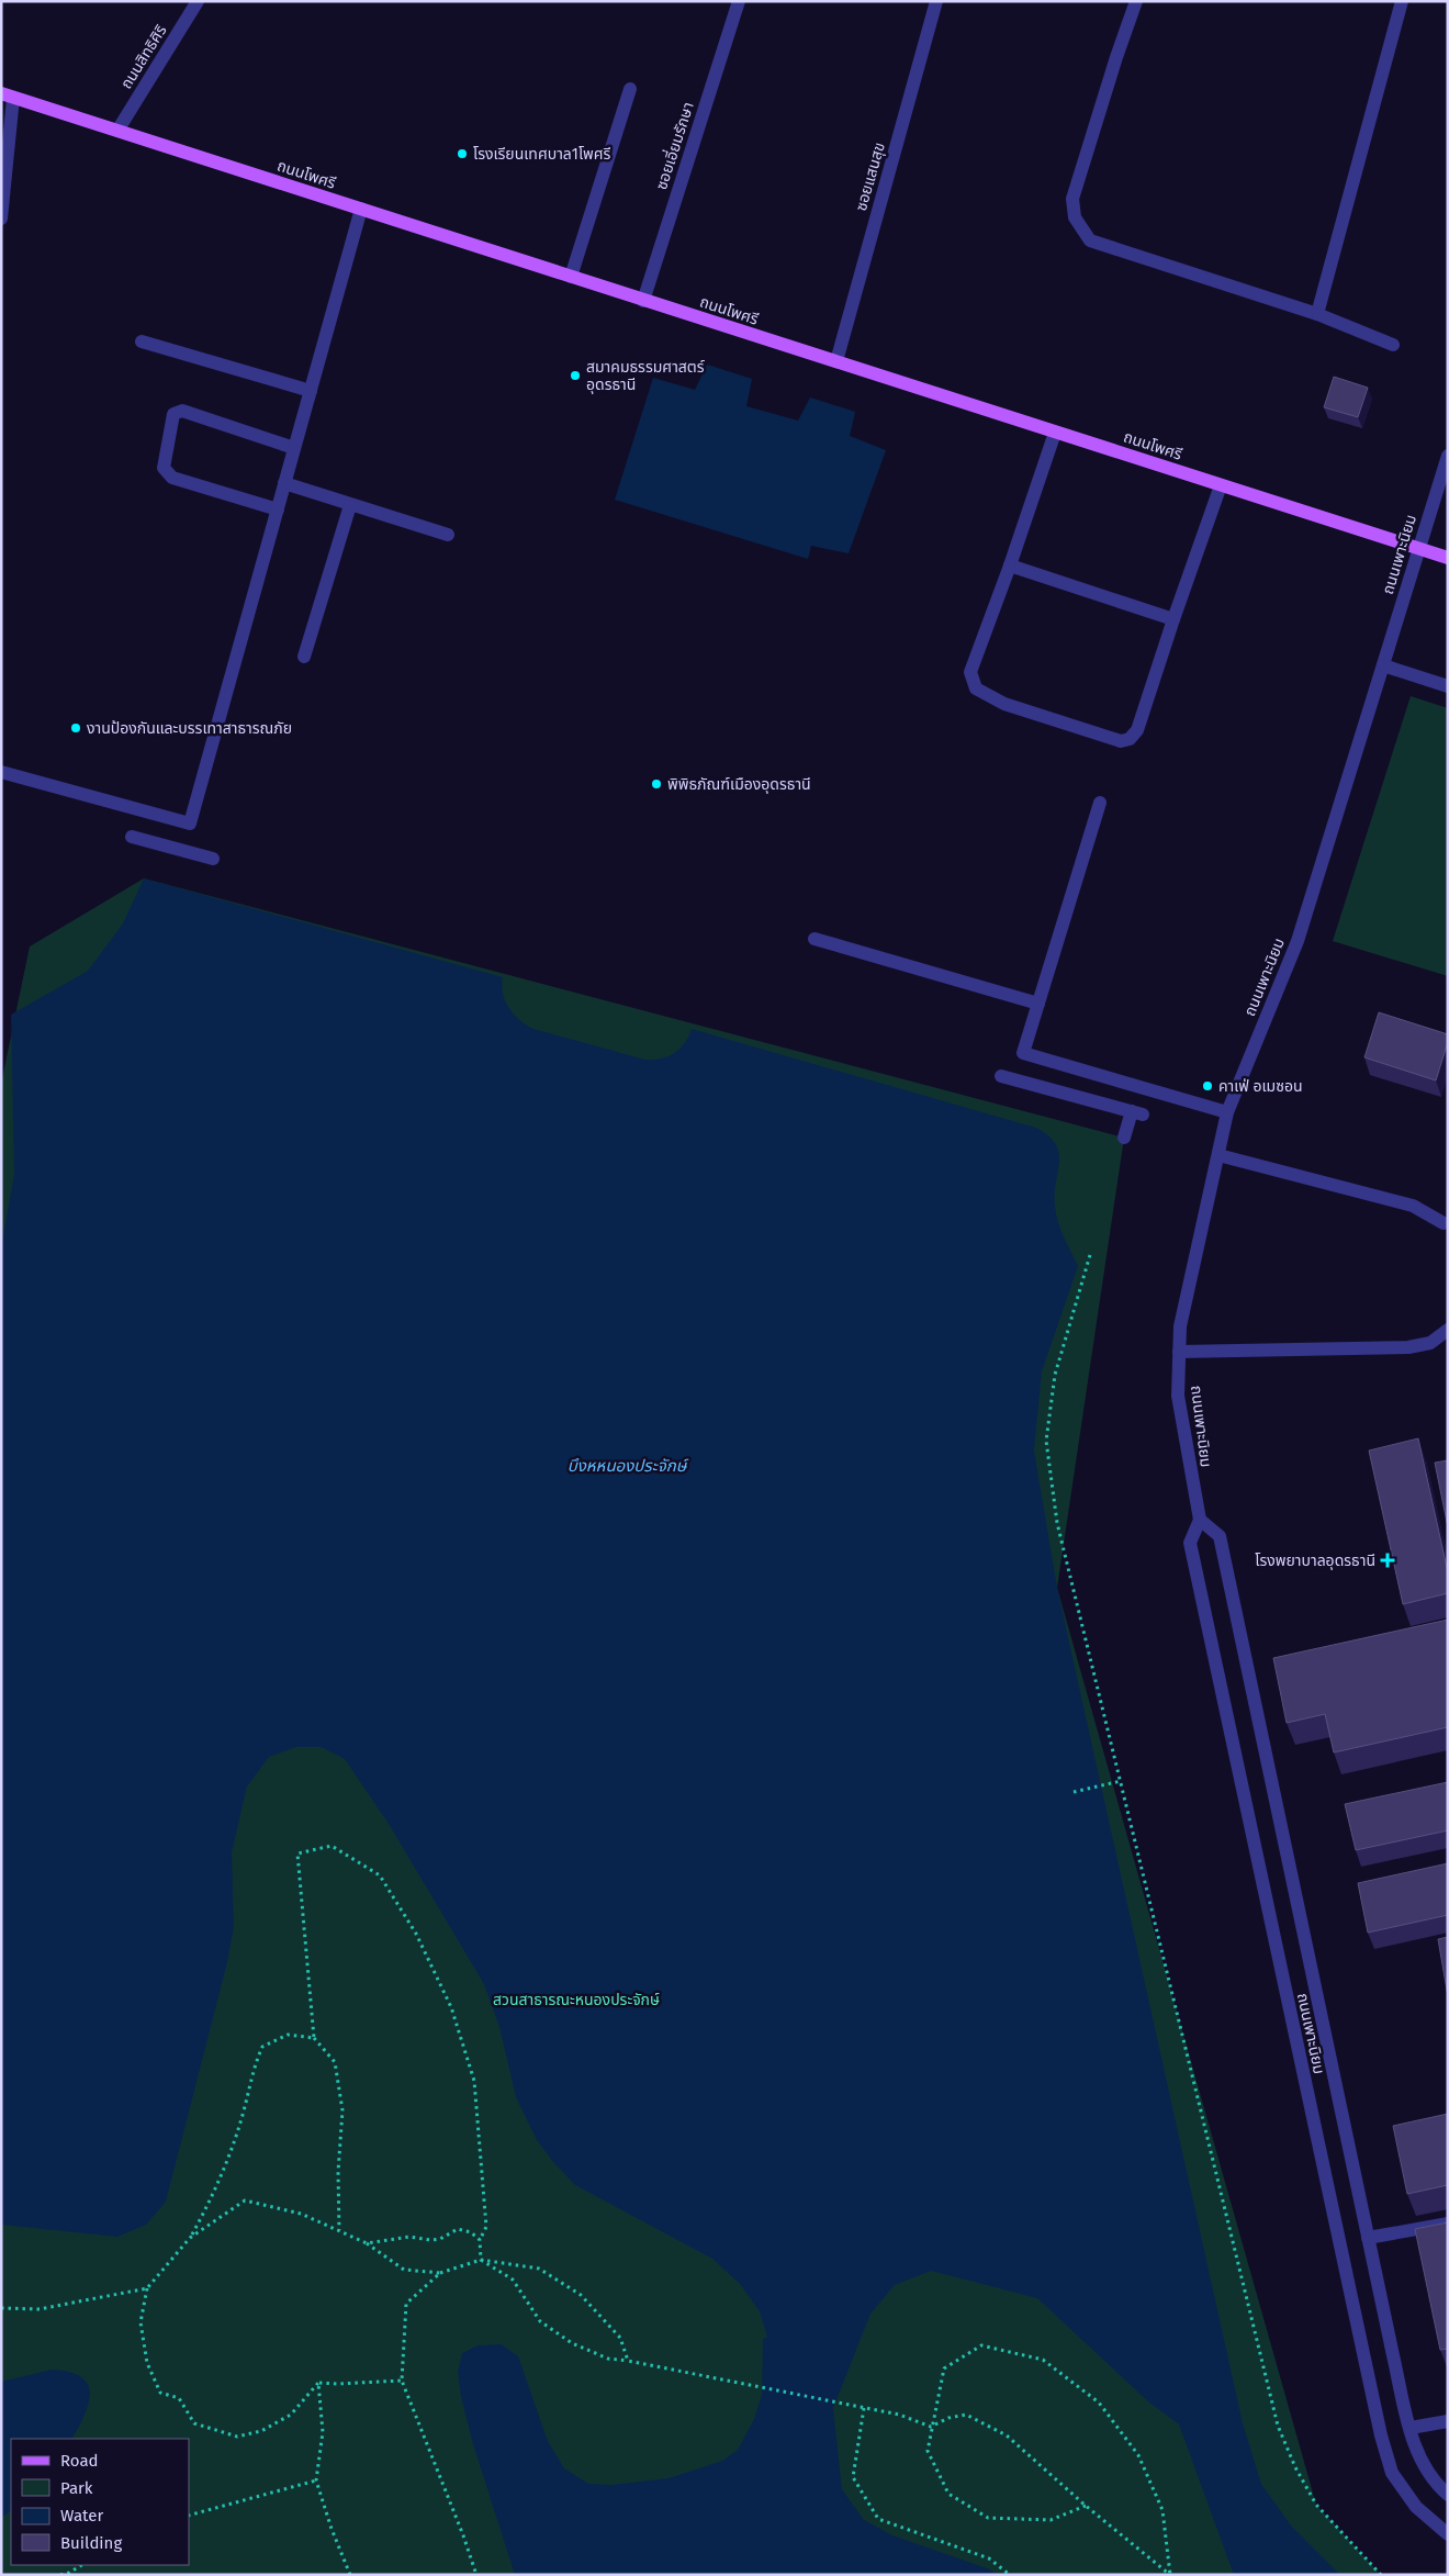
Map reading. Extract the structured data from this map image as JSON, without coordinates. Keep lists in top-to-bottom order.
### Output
{
  "streets": {
    "main road": ["ถนนโพศรี"],
    "street": [
      "ถนนสิทธิศิริ",
      "ซอยเอี่ยมรักษา",
      "ซอยแสนสุข",
      "ถนนเพาะนิยม"
    ]
  },
  "crossings": [
    ["ถนนสิทธิศิริ", "ถนนโพศรี"],
    ["ซอยเอี่ยมรักษา", "ถนนโพศรี"],
    ["ถนนโพศรี", "ซอยแสนสุข"],
    ["ถนนโพศรี", "ถนนเพาะนิยม"]
  ],
  "water": ["บึงหหนองประจักษ์"],
  "parks": ["สวนสาธารณะหนองประจักษ์"],
  "places": {
    "other": [
      "โรงเรียนเทศบาล1โพศรี",
      "สมาคมธรรมศาสตร์ อุดรธานี",
      "งานป้องกันและบรรเทาสาธารณภัย",
      "พิพิธภัณฑ์เมืองอุดรธานี",
      "คาเฟ่ อเมซอน"
    ],
    "health": ["โรงพยาบาลอุดรธานี"]
  },
  "legend": [
    "Road",
    "Park",
    "Water",
    "Building"
  ]
}
